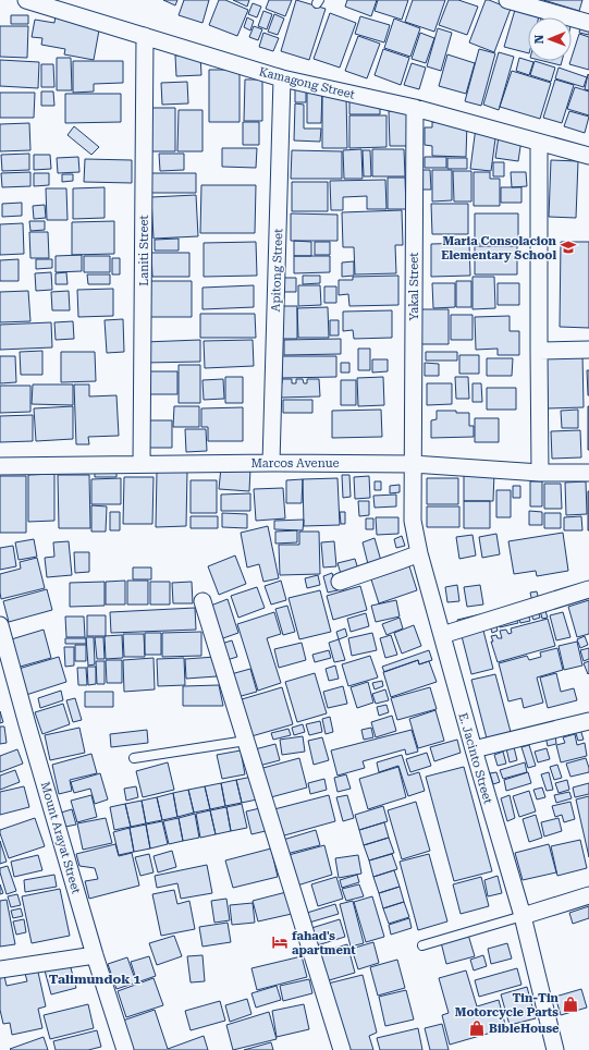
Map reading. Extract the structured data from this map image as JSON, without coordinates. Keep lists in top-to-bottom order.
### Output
{
  "streets": {
    "street": [
      "Kamagong Street",
      "Laniti Street",
      "Apitong Street",
      "Yakal Street",
      "Marcos Avenue",
      "E. Jacinto Street",
      "Mount Arayat Street"
    ]
  },
  "crossings": [
    ["Kamagong Street", "Laniti Street"],
    ["Kamagong Street", "Apitong Street"],
    ["Kamagong Street", "Yakal Street"],
    ["Laniti Street", "Marcos Avenue"],
    ["Apitong Street", "Marcos Avenue"],
    ["Yakal Street", "Marcos Avenue"],
    ["Yakal Street", "E. Jacinto Street"],
    ["Marcos Avenue", "E. Jacinto Street"]
  ],
  "districts": ["Talimundok 1"],
  "places": {
    "school or university": ["Maria Consolacion Elementary School"],
    "hotel": ["fahad's apartment"],
    "shop": ["Tin-Tin Motorcycle Parts", "BibleHouse"]
  },
  "north": "left"
}
